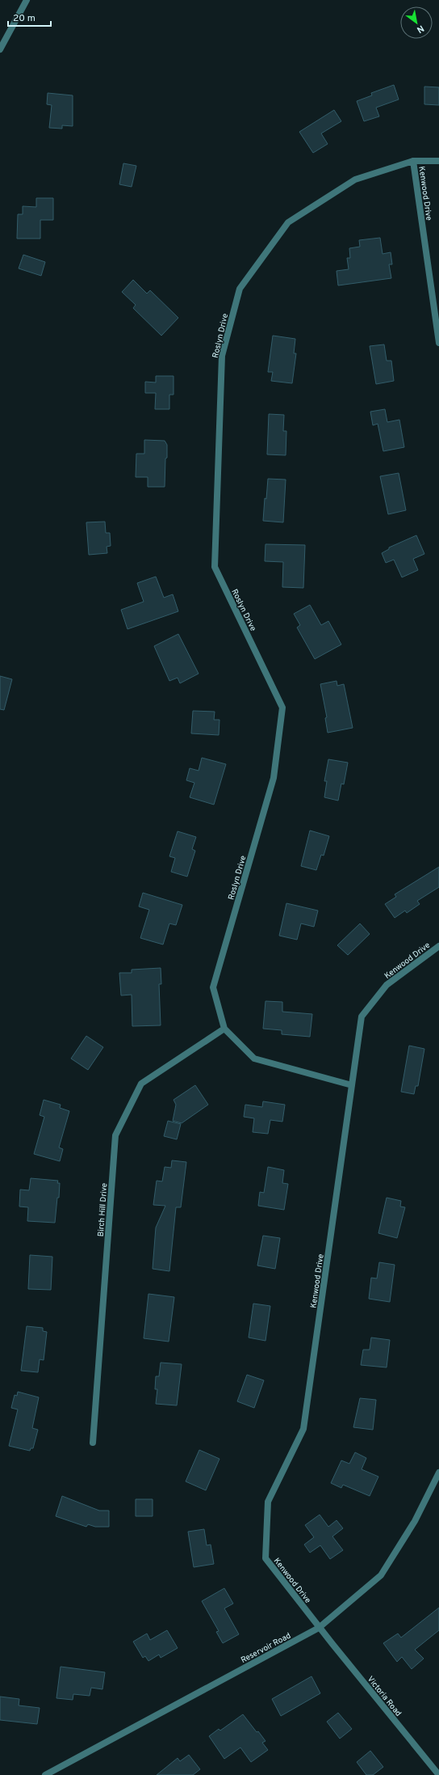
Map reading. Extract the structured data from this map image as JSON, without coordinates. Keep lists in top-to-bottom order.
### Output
{
  "streets": {
    "street": [
      "Kenwood Drive",
      "Roslyn Drive",
      "Birch Hill Drive",
      "Reservoir Road",
      "Victoria Road"
    ]
  },
  "crossings": [
    ["Kenwood Drive", "Roslyn Drive"],
    ["Kenwood Drive", "Reservoir Road"],
    ["Kenwood Drive", "Victoria Road"],
    ["Roslyn Drive", "Birch Hill Drive"],
    ["Reservoir Road", "Victoria Road"]
  ],
  "scale_bar": "20 m",
  "north": "bottom right"
}
